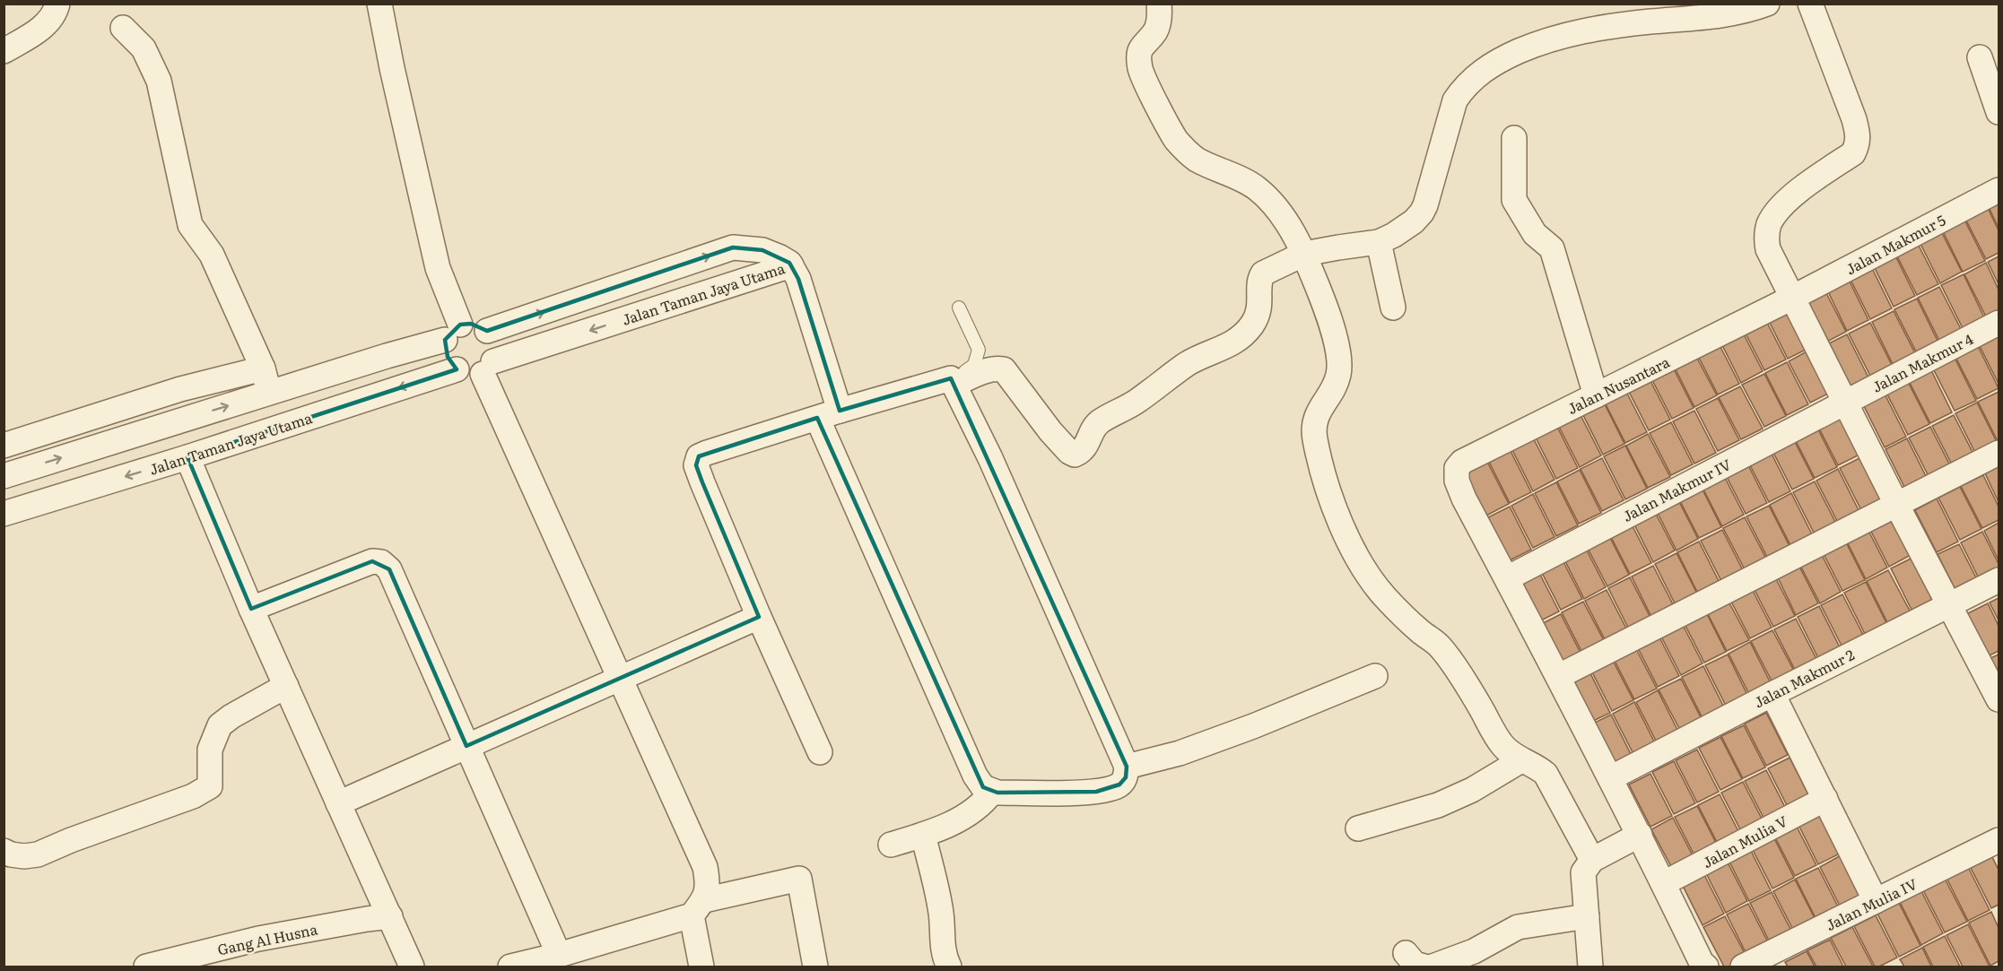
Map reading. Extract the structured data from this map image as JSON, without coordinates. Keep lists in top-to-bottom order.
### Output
{
  "streets": {
    "street": [
      "Jalan Makmur 5",
      "Jalan Taman Jaya Utama",
      "Jalan Makmur 4",
      "Jalan Nusantara",
      "Jalan Makmur IV",
      "Jalan Makmur 2",
      "Jalan Mulia V",
      "Jalan Mulia IV",
      "Gang Al Husna"
    ]
  },
  "crossings": [
    ["Jalan Makmur 5", "Jalan Nusantara"],
    ["Jalan Makmur 4", "Jalan Makmur IV"],
    ["Jalan Nusantara", "Jalan Makmur IV"]
  ]
}
